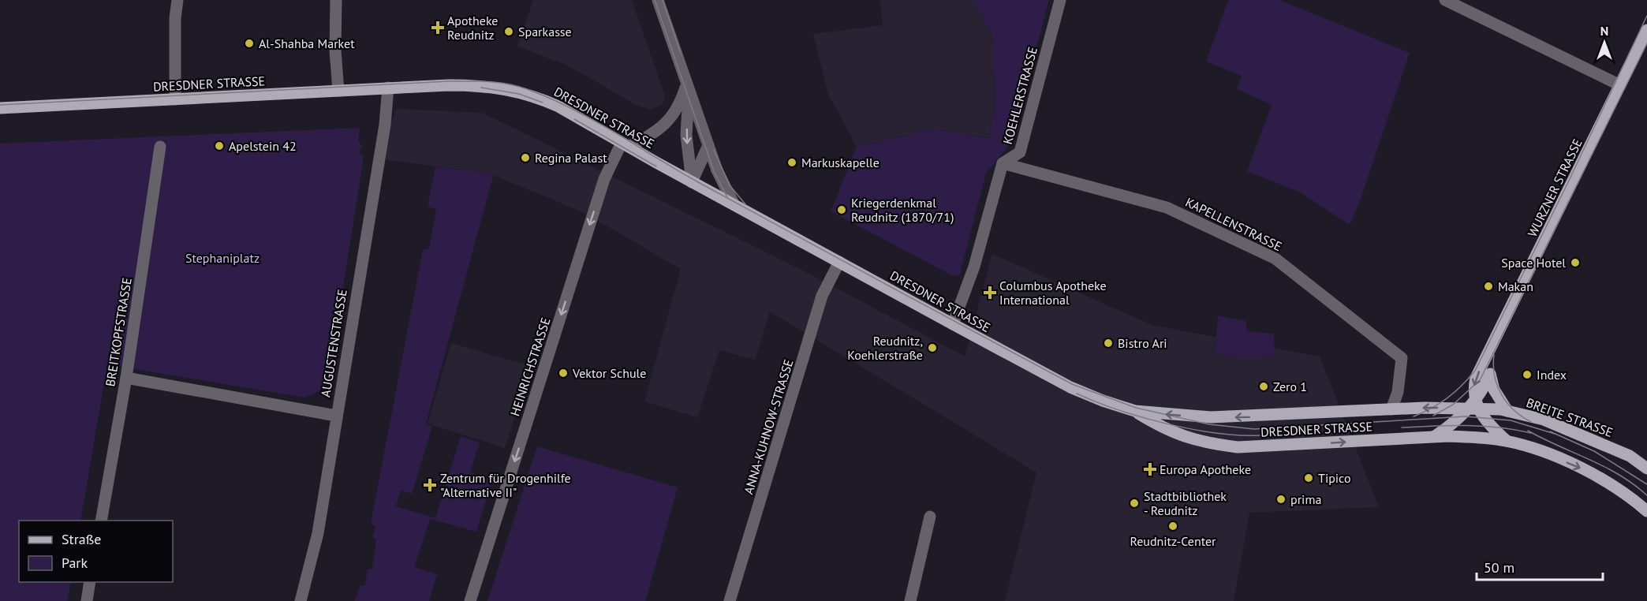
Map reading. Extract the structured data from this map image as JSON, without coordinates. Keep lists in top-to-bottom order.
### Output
{
  "streets": {
    "main road": ["DRESDNER STRASSE", "WURZNER STRASSE", "BREITE STRASSE"],
    "street": [
      "KOEHLERSTRASSE",
      "KAPELLENSTRASSE",
      "BREITKOPFSTRASSE",
      "AUGUSTENSTRASSE",
      "HEINRICHSTRASSE",
      "ANNA-KUHNOW-STRASSE"
    ]
  },
  "crossings": [
    ["DRESDNER STRASSE", "WURZNER STRASSE"],
    ["DRESDNER STRASSE", "KAPELLENSTRASSE"],
    ["DRESDNER STRASSE", "AUGUSTENSTRASSE"],
    ["DRESDNER STRASSE", "HEINRICHSTRASSE"],
    ["DRESDNER STRASSE", "BREITE STRASSE"],
    ["DRESDNER STRASSE", "ANNA-KUHNOW-STRASSE"],
    ["KOEHLERSTRASSE", "KAPELLENSTRASSE"],
    ["WURZNER STRASSE", "BREITE STRASSE"]
  ],
  "one_way": ["HEINRICHSTRASSE"],
  "parks": ["Stephaniplatz"],
  "places": {
    "health": [
      "Apotheke Reudnitz",
      "Columbus Apotheke International",
      "Europa Apotheke",
      "Zentrum für Drogenhilfe \"Alternative II\""
    ],
    "other": [
      "Sparkasse",
      "Al-Shahba Market",
      "Apelstein 42",
      "Regina Palast",
      "Markuskapelle",
      "Kriegerdenkmal Reudnitz (1870/71)",
      "Space Hotel",
      "Makan",
      "Bistro Ari",
      "Reudnitz, Koehlerstraße",
      "Vektor Schule",
      "Index",
      "Zero 1",
      "Tipico",
      "prima",
      "Stadtbibliothek - Reudnitz",
      "Reudnitz-Center"
    ]
  },
  "legend": ["Straße", "Park"],
  "scale_bar": "50 m",
  "north": "top"
}
